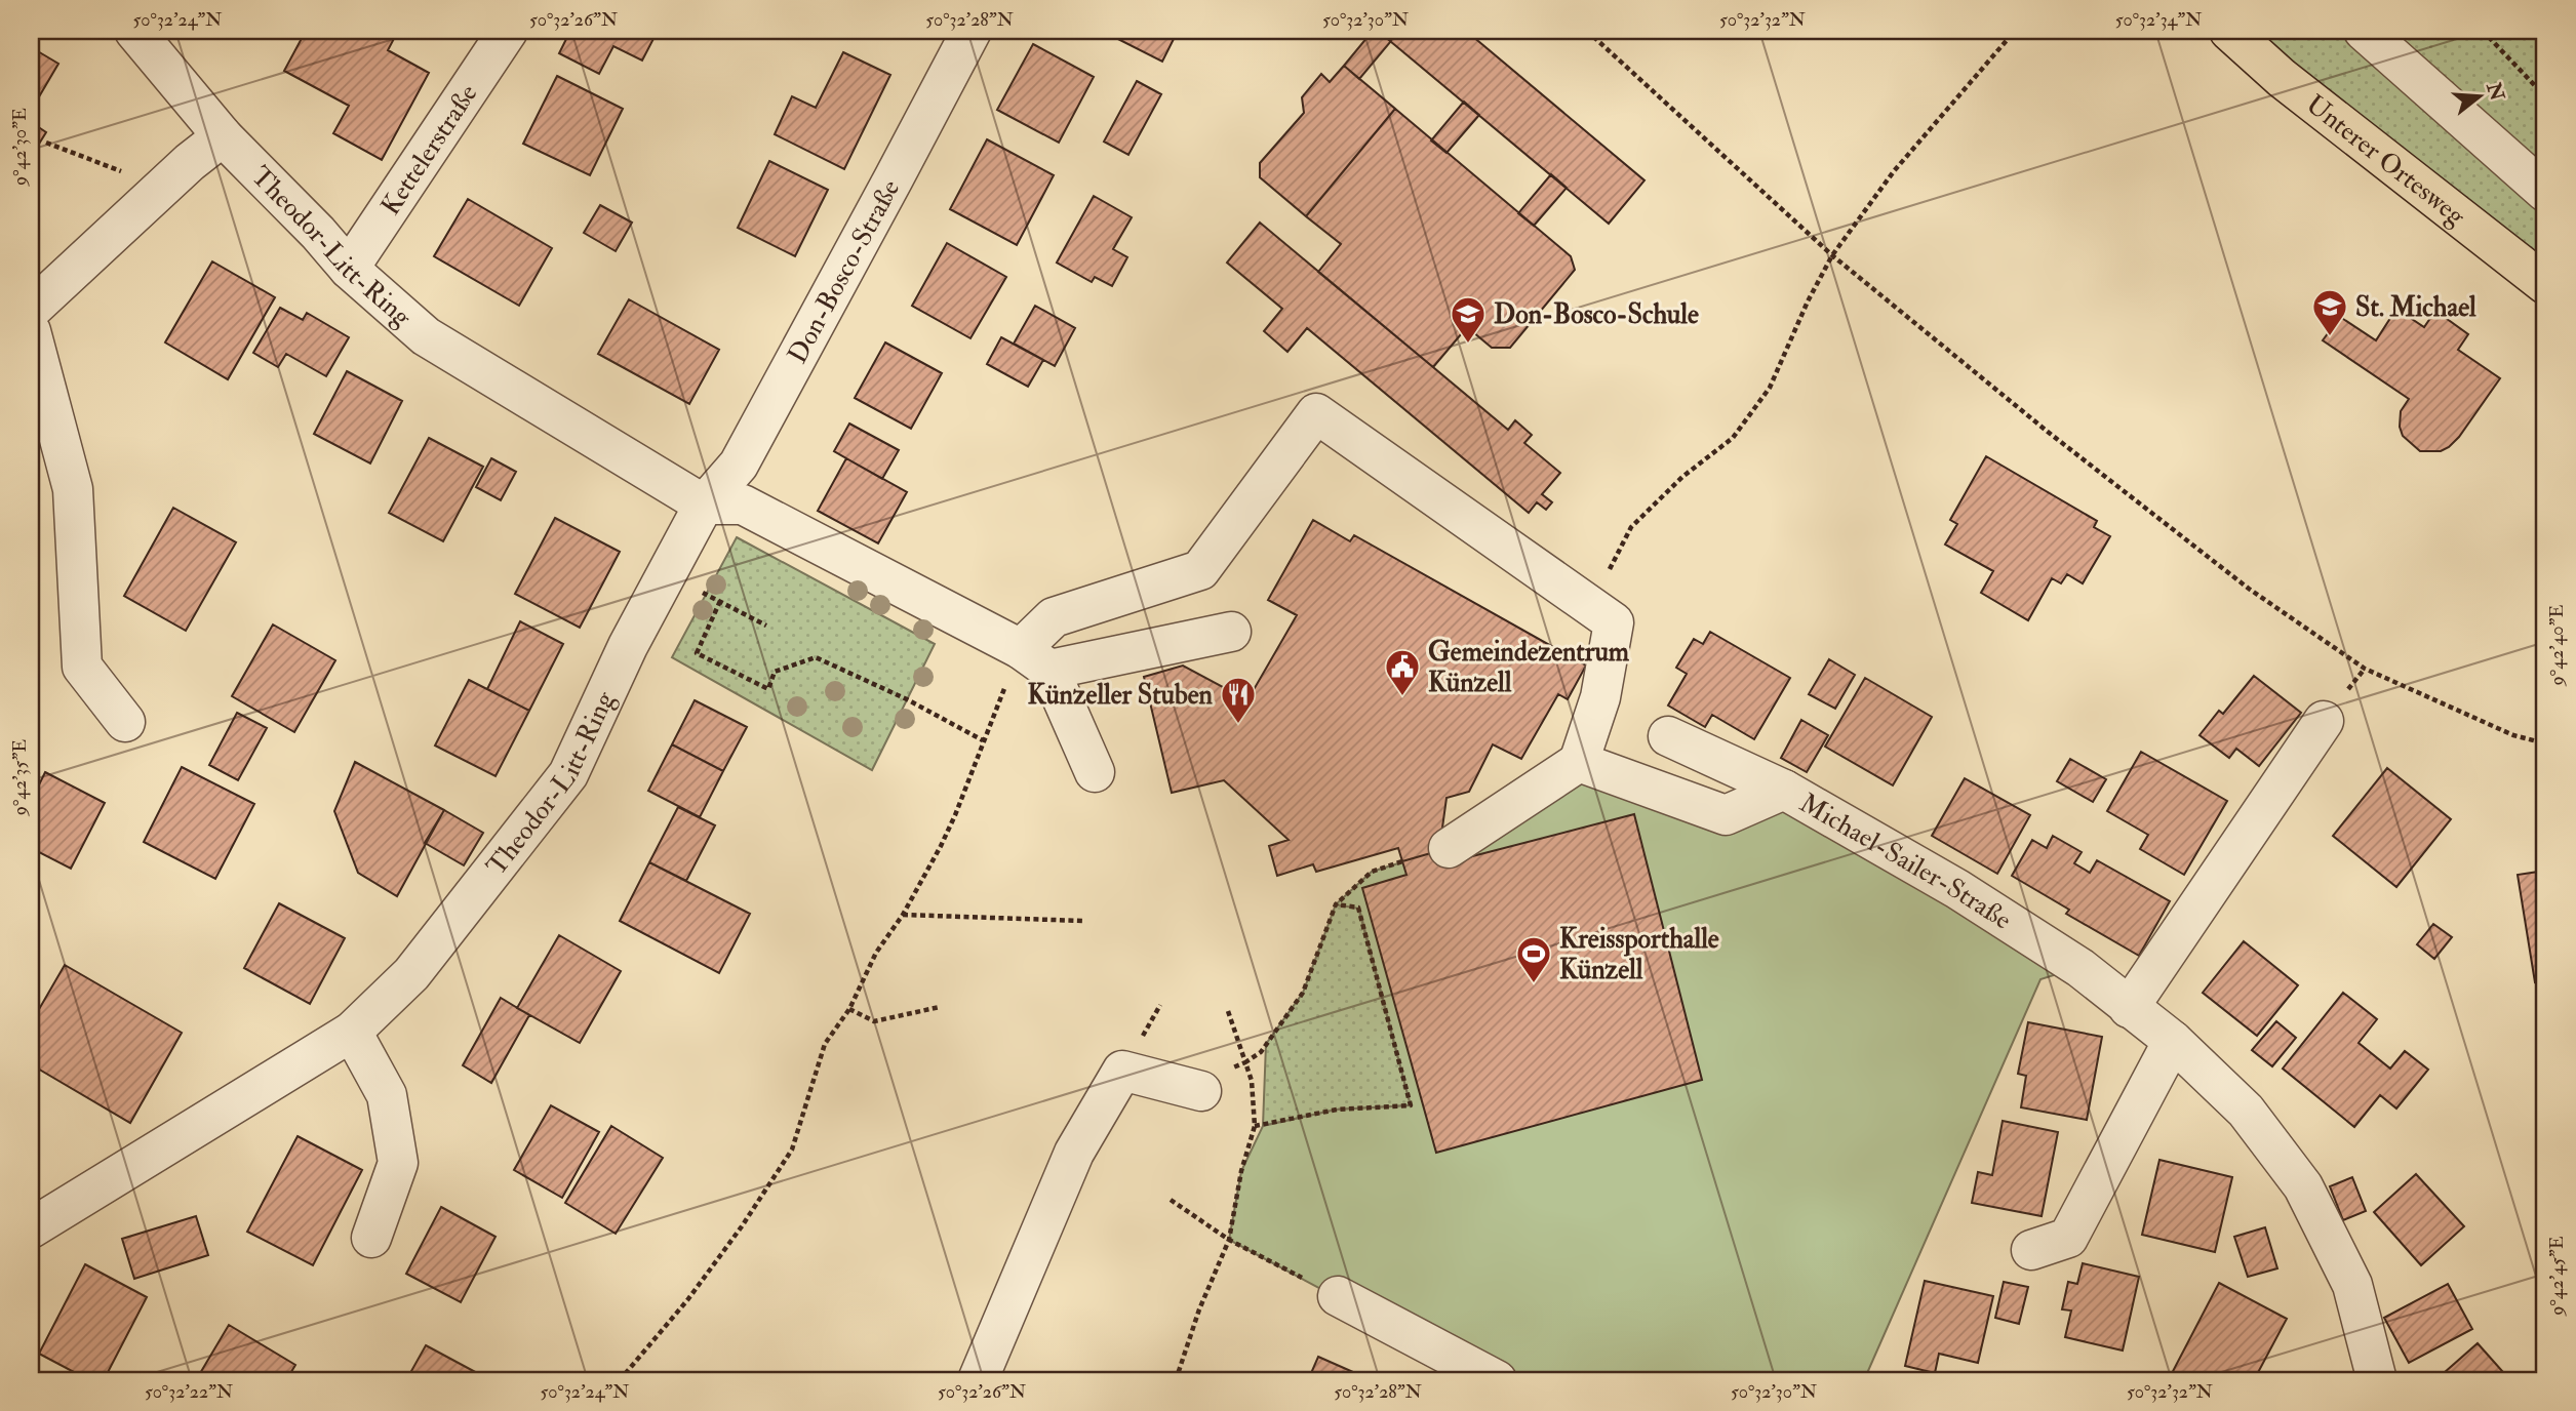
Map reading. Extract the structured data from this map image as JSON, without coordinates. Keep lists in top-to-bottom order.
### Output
{
  "streets": {
    "main road": ["Unterer Ortesweg"],
    "street": [
      "Kettelerstraße",
      "Theodor-Litt-Ring",
      "Don-Bosco-Straße",
      "Michael-Sailer-Straße"
    ]
  },
  "crossings": [
    ["Kettelerstraße", "Theodor-Litt-Ring"],
    ["Theodor-Litt-Ring", "Don-Bosco-Straße"]
  ],
  "places": {
    "school or university": ["St. Michael", "Don-Bosco-Schule"],
    "public building": ["Gemeindezentrum Künzell"],
    "restaurant": ["Künzeller Stuben"],
    "sports": ["Kreissporthalle Künzell"]
  },
  "north": "right",
  "coordinates": [
    "50°32'24\"N",
    "50°32'26\"N",
    "50°32'28\"N",
    "50°32'30\"N",
    "50°32'32\"N",
    "50°32'34\"N",
    "9°42'30\"E",
    "9°42'40\"E",
    "9°42'35\"E",
    "9°42'45\"E",
    "50°32'22\"N"
  ]
}
